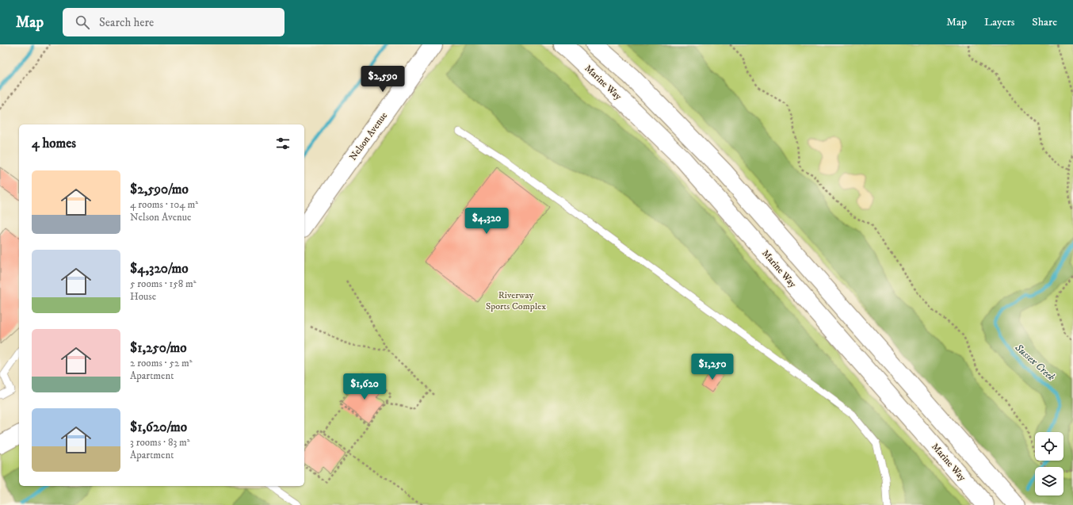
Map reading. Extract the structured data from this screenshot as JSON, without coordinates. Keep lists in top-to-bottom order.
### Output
{
  "streets": {
    "main road": ["Marine Way", "Nelson Avenue"]
  },
  "water": ["Sussex Creek"],
  "parks": ["Riverway Sports Complex"],
  "page": {
    "header": "Map",
    "search": "Search here",
    "nav": ["Map", "Layers", "Share"],
    "price": [
      "$2,590",
      "$4,320",
      "$1,250",
      "$1,620"
    ],
    "heading": "4 homes",
    "list": [
      {
        "name": "$2,590/mo",
        "note": "4 rooms · 104 m² · Nelson Avenue"
      },
      {
        "name": "$4,320/mo",
        "note": "5 rooms · 158 m² · House"
      },
      {
        "name": "$1,250/mo",
        "note": "2 rooms · 52 m² · Apartment"
      },
      {
        "name": "$1,620/mo",
        "note": "3 rooms · 83 m² · Apartment"
      }
    ]
  }
}
